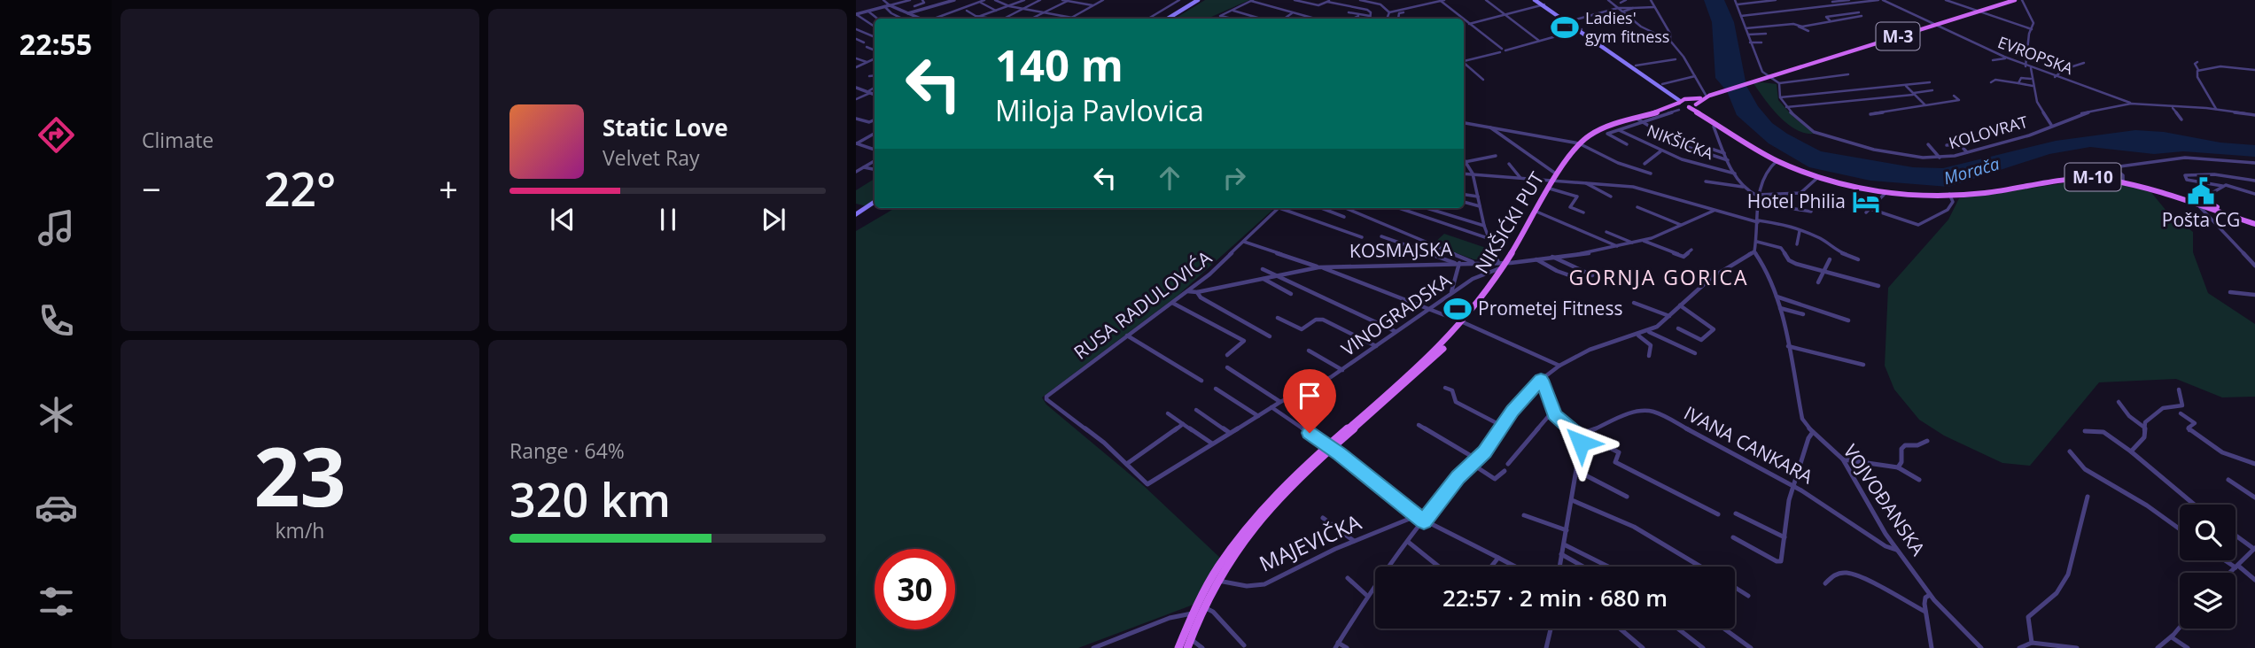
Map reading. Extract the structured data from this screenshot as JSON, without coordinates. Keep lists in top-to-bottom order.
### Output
{
  "streets": {
    "main road": ["M-3", "M-10", "NIKŠIĆKI PUT"],
    "street": [
      "EVROPSKA",
      "KOLOVRAT",
      "NIKŠIĆKA",
      "KOSMAJSKA",
      "RUSA RADULOVIĆA",
      "VINOGRADSKA",
      "IVANA CANKARA",
      "VOJVOĐANSKA",
      "MAJEVIČKA"
    ]
  },
  "crossings": [
    ["M-3", "EVROPSKA"],
    ["M-3", "M-10"],
    ["M-3", "NIKŠIĆKI PUT"],
    ["EVROPSKA", "KOLOVRAT"],
    ["M-10", "NIKŠIĆKI PUT"],
    ["NIKŠIĆKI PUT", "KOSMAJSKA"],
    ["NIKŠIĆKI PUT", "VINOGRADSKA"],
    ["KOSMAJSKA", "RUSA RADULOVIĆA"],
    ["KOSMAJSKA", "VINOGRADSKA"],
    ["RUSA RADULOVIĆA", "VINOGRADSKA"],
    ["IVANA CANKARA", "VOJVOĐANSKA"]
  ],
  "districts": ["GORNJA GORICA"],
  "water": ["Morača"],
  "places": {
    "sports": ["Ladies' gym fitness", "Prometej Fitness"],
    "public building": ["Pošta CG"],
    "hotel": ["Hotel Philia"]
  },
  "page": {
    "tabs": "22:55",
    "tile": [
      "Climate",
      ["23", "km/h"],
      ["Range · 64%", "320 km"]
    ],
    "turn": ["140 m", "Miloja Pavlovica"],
    "song": ["Static Love", "Velvet Ray"],
    "heat": ["−", "22°", "+"],
    "limit": "30",
    "trip": "22:57 · 2 min · 680 m"
  }
}
